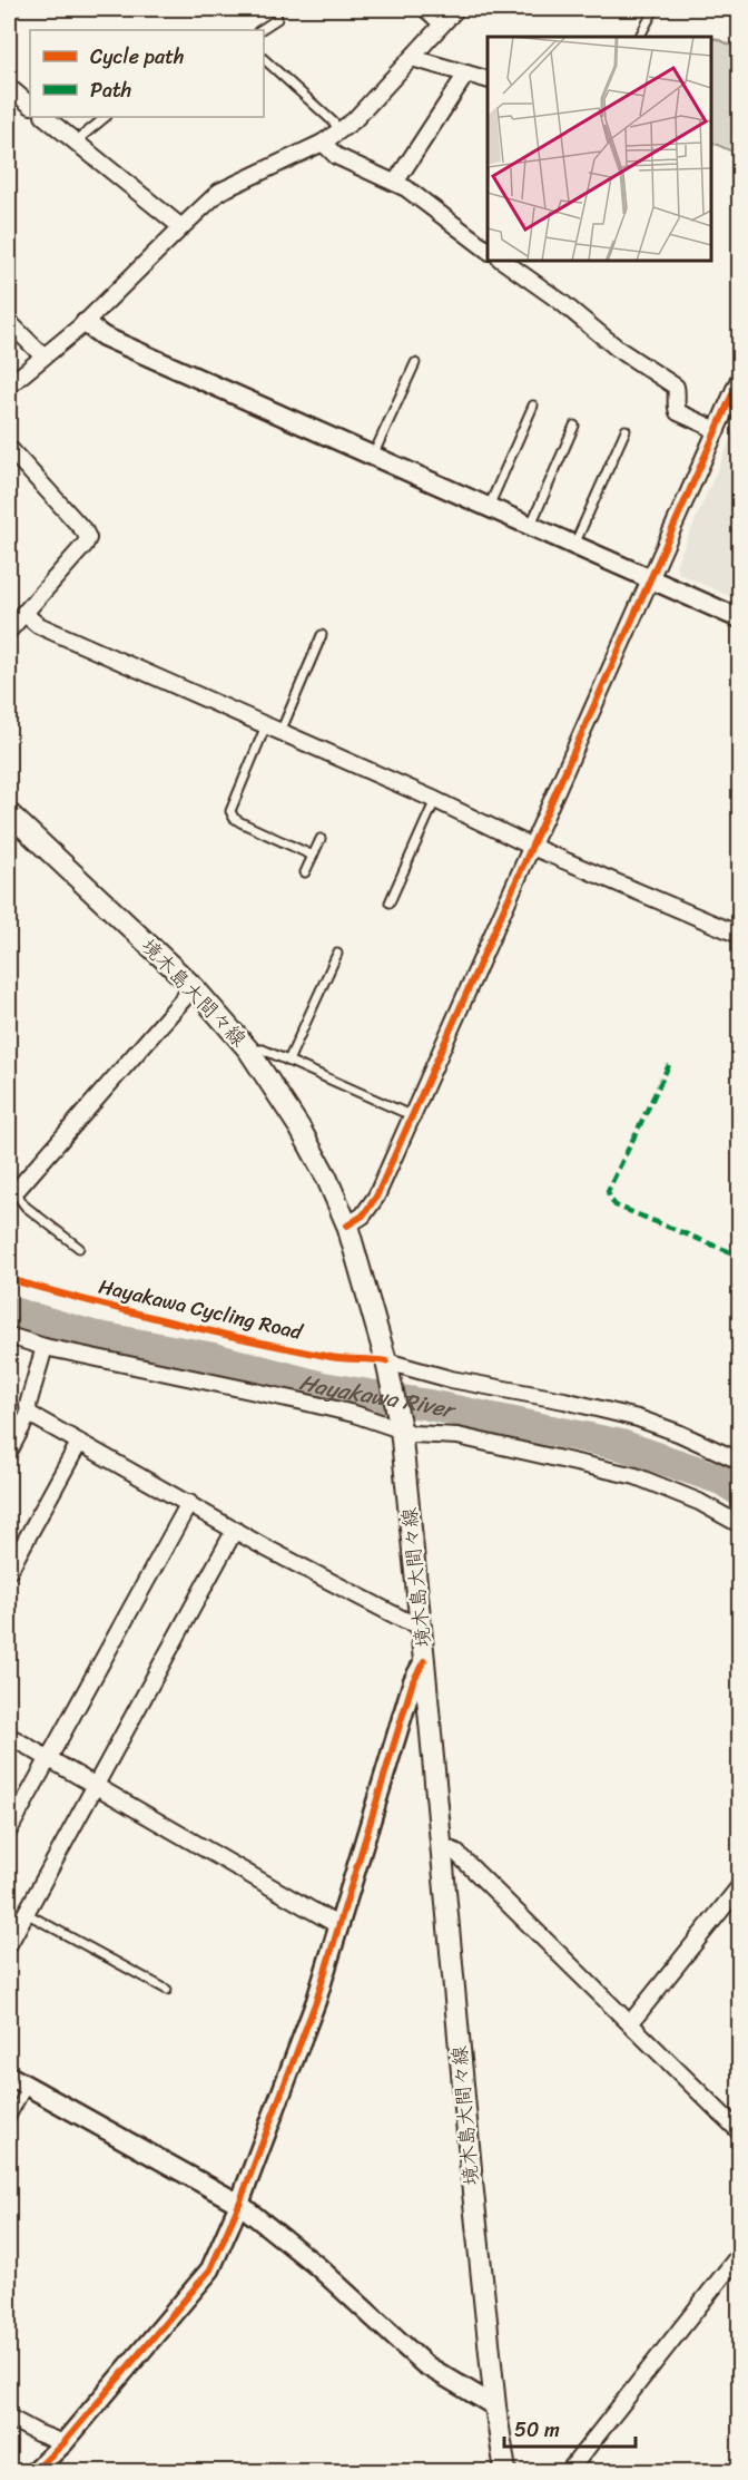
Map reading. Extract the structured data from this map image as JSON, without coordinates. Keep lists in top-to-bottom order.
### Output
{
  "streets": {
    "main road": ["境木島大間々線"],
    "cycle path": ["Hayakawa Cycling Road"]
  },
  "water": ["Hayakawa River"],
  "legend": ["Cycle path", "Path"],
  "scale_bar": "50 m"
}
